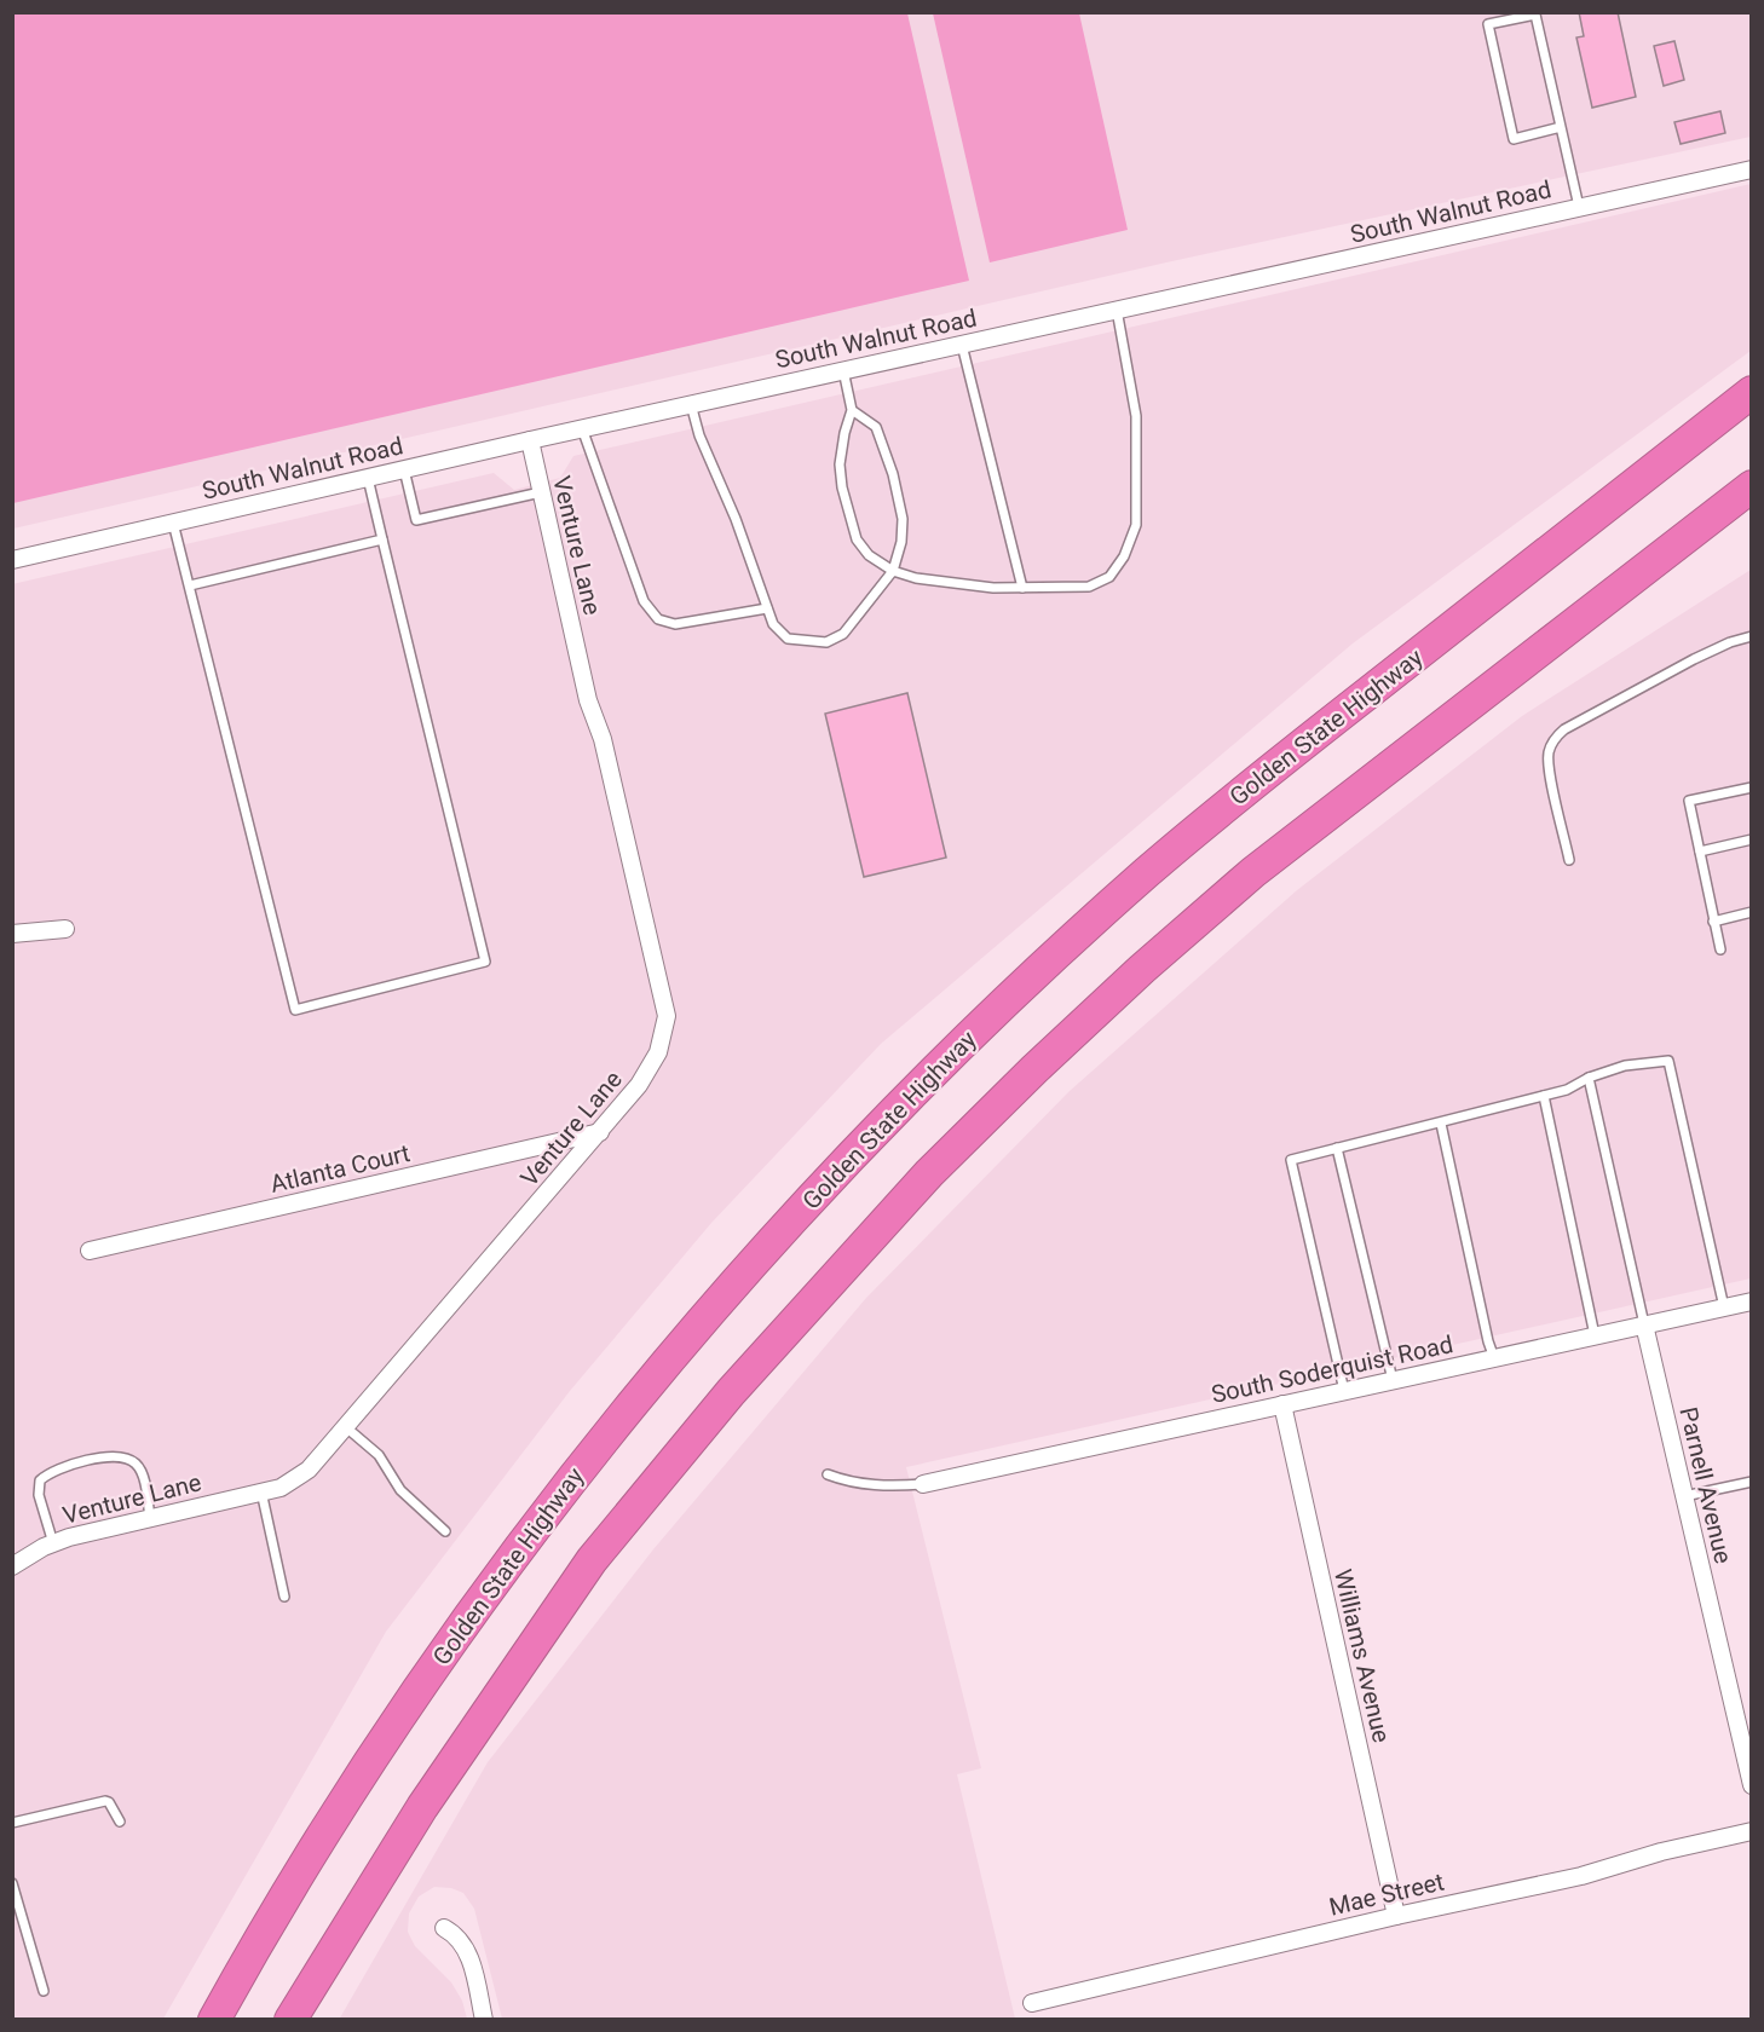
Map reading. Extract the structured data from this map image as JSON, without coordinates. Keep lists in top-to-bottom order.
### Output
{
  "streets": {
    "highway": ["Golden State Highway"],
    "street": [
      "South Walnut Road",
      "Venture Lane",
      "Atlanta Court",
      "South Soderquist Road",
      "Parnell Avenue",
      "Williams Avenue",
      "Mae Street"
    ]
  },
  "crossings": [
    ["South Walnut Road", "Venture Lane"],
    ["Venture Lane", "Atlanta Court"],
    ["South Soderquist Road", "Parnell Avenue"],
    ["South Soderquist Road", "Williams Avenue"],
    ["Williams Avenue", "Mae Street"]
  ]
}
